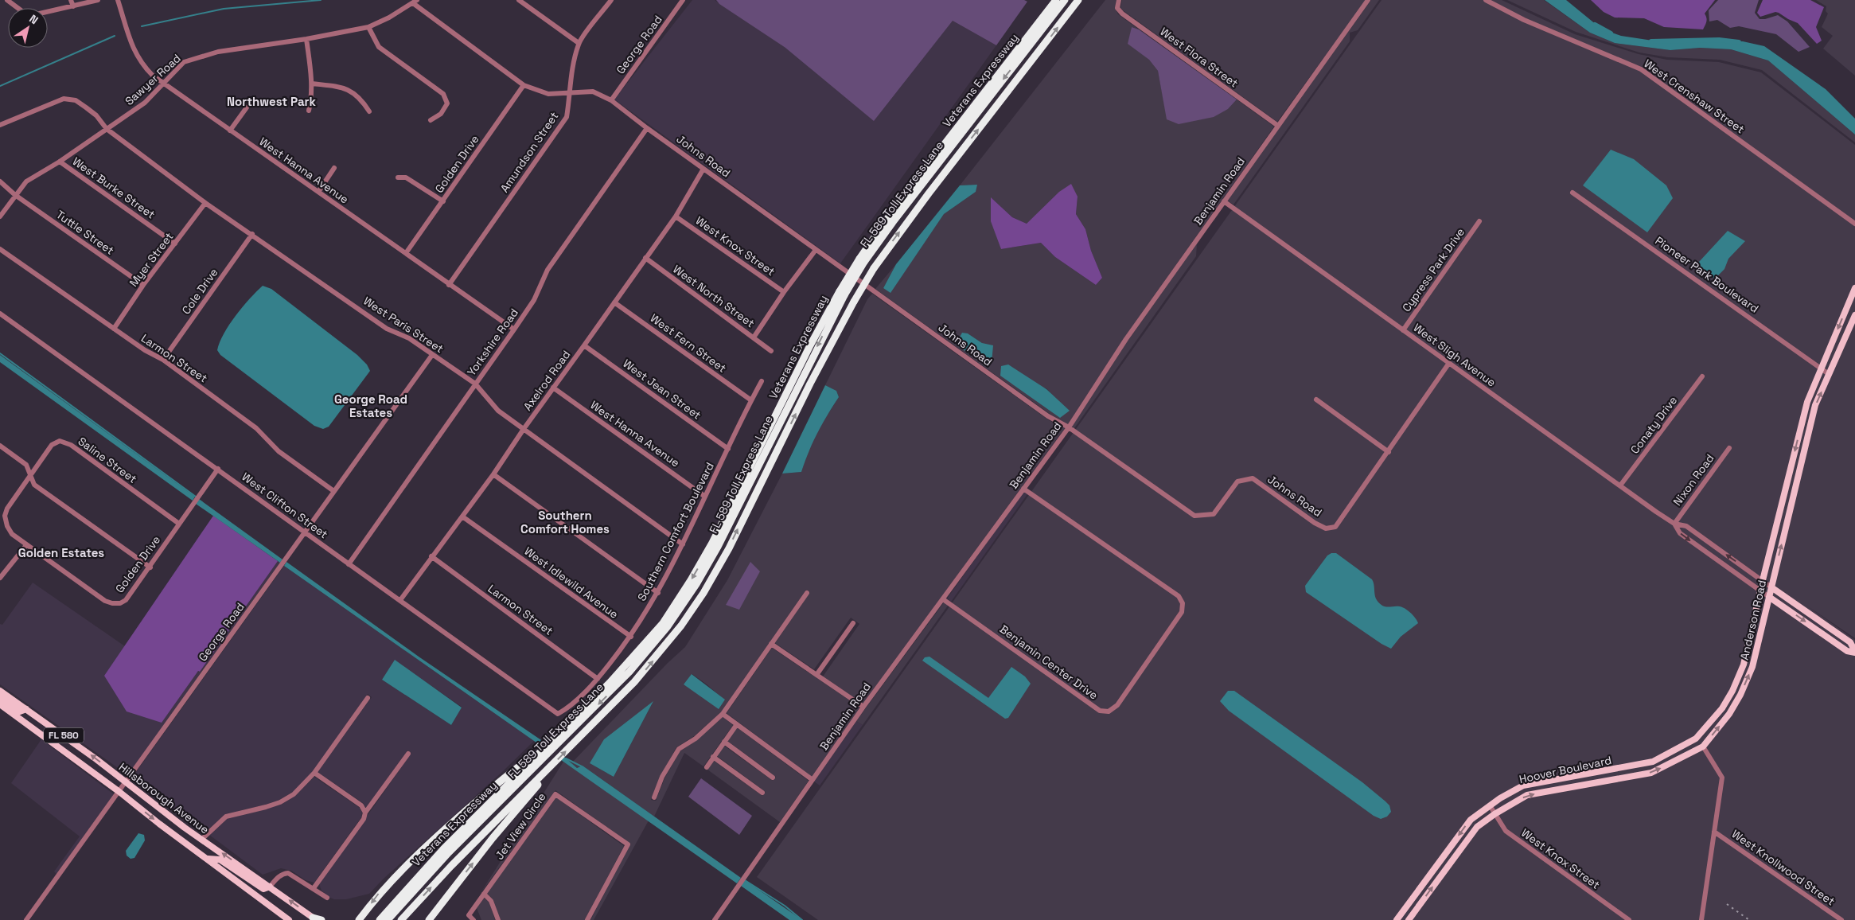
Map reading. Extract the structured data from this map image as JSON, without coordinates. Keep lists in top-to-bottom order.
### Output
{
  "streets": {
    "highway": ["Veterans Expressway", "FL 589 Toll Express Lane"],
    "main road": [
      "West Sligh Avenue",
      "Anderson Road",
      "FL 580",
      "Hoover Boulevard",
      "Hillsborough Avenue"
    ],
    "street": [
      "George Road",
      "West Flora Street",
      "Sawyer Road",
      "West Crenshaw Street",
      "Amundson Street",
      "Johns Road",
      "Golden Drive",
      "West Hanna Avenue",
      "West Burke Street",
      "Benjamin Road",
      "Tuttle Street",
      "West Knox Street",
      "Myer Street",
      "Cypress Park Drive",
      "Pioneer Park Boulevard",
      "Cole Drive",
      "West North Street",
      "West Paris Street",
      "Yorkshire Road",
      "West Fern Street",
      "Larmon Street",
      "Axelrod Road",
      "West Jean Street",
      "Conaty Drive",
      "Saline Street",
      "Nixon Road",
      "West Clifton Street",
      "Southern Comfort Boulevard",
      "West Idlewild Avenue",
      "Benjamin Center Drive",
      "Jet View Circle",
      "West Knollwood Street"
    ]
  },
  "crossings": [
    ["George Road", "Johns Road"],
    ["George Road", "West Paris Street"],
    ["George Road", "Larmon Street"],
    ["George Road", "West Clifton Street"],
    ["George Road", "Hillsborough Avenue"],
    ["West Flora Street", "Benjamin Road"],
    ["Sawyer Road", "Johns Road"],
    ["Sawyer Road", "West Hanna Avenue"],
    ["Sawyer Road", "West Burke Street"],
    ["Sawyer Road", "Tuttle Street"],
    ["Sawyer Road", "West Paris Street"],
    ["Veterans Expressway", "FL 589 Toll Express Lane"],
    ["Amundson Street", "Johns Road"],
    ["Amundson Street", "West Hanna Avenue"],
    ["Johns Road", "Golden Drive"],
    ["Johns Road", "Benjamin Road"],
    ["Johns Road", "Yorkshire Road"],
    ["Johns Road", "West Sligh Avenue"],
    ["Johns Road", "Axelrod Road"],
    ["Golden Drive", "West Hanna Avenue"],
    ["Golden Drive", "Saline Street"],
    ["Golden Drive", "West Clifton Street"],
    ["West Hanna Avenue", "Yorkshire Road"],
    ["West Hanna Avenue", "Axelrod Road"],
    ["West Hanna Avenue", "Southern Comfort Boulevard"],
    ["West Burke Street", "Myer Street"],
    ["Benjamin Road", "West Sligh Avenue"],
    ["Benjamin Road", "Benjamin Center Drive"],
    ["Tuttle Street", "Myer Street"],
    ["West Knox Street", "Axelrod Road"],
    ["West Knox Street", "Hoover Boulevard"],
    ["Myer Street", "West Paris Street"],
    ["Myer Street", "Larmon Street"],
    ["Cypress Park Drive", "West Sligh Avenue"],
    ["Pioneer Park Boulevard", "Anderson Road"],
    ["Cole Drive", "West Paris Street"],
    ["Cole Drive", "Larmon Street"],
    ["West North Street", "Axelrod Road"],
    ["West Paris Street", "Yorkshire Road"],
    ["West Paris Street", "Axelrod Road"],
    ["West Paris Street", "Southern Comfort Boulevard"],
    ["Yorkshire Road", "West Clifton Street"],
    ["West Fern Street", "Axelrod Road"],
    ["West Fern Street", "Southern Comfort Boulevard"],
    ["West Sligh Avenue", "Conaty Drive"],
    ["West Sligh Avenue", "Nixon Road"],
    ["West Sligh Avenue", "Anderson Road"],
    ["Larmon Street", "Axelrod Road"],
    ["Larmon Street", "Southern Comfort Boulevard"],
    ["Axelrod Road", "West Jean Street"],
    ["Axelrod Road", "West Clifton Street"],
    ["Axelrod Road", "West Idlewild Avenue"],
    ["West Jean Street", "Southern Comfort Boulevard"],
    ["West Clifton Street", "Southern Comfort Boulevard"],
    ["Southern Comfort Boulevard", "West Idlewild Avenue"],
    ["Anderson Road", "Hoover Boulevard"]
  ],
  "districts": [
    "Northwest Park",
    "George Road Estates",
    "Southern Comfort Homes",
    "Golden Estates"
  ],
  "north": "top right"
}
